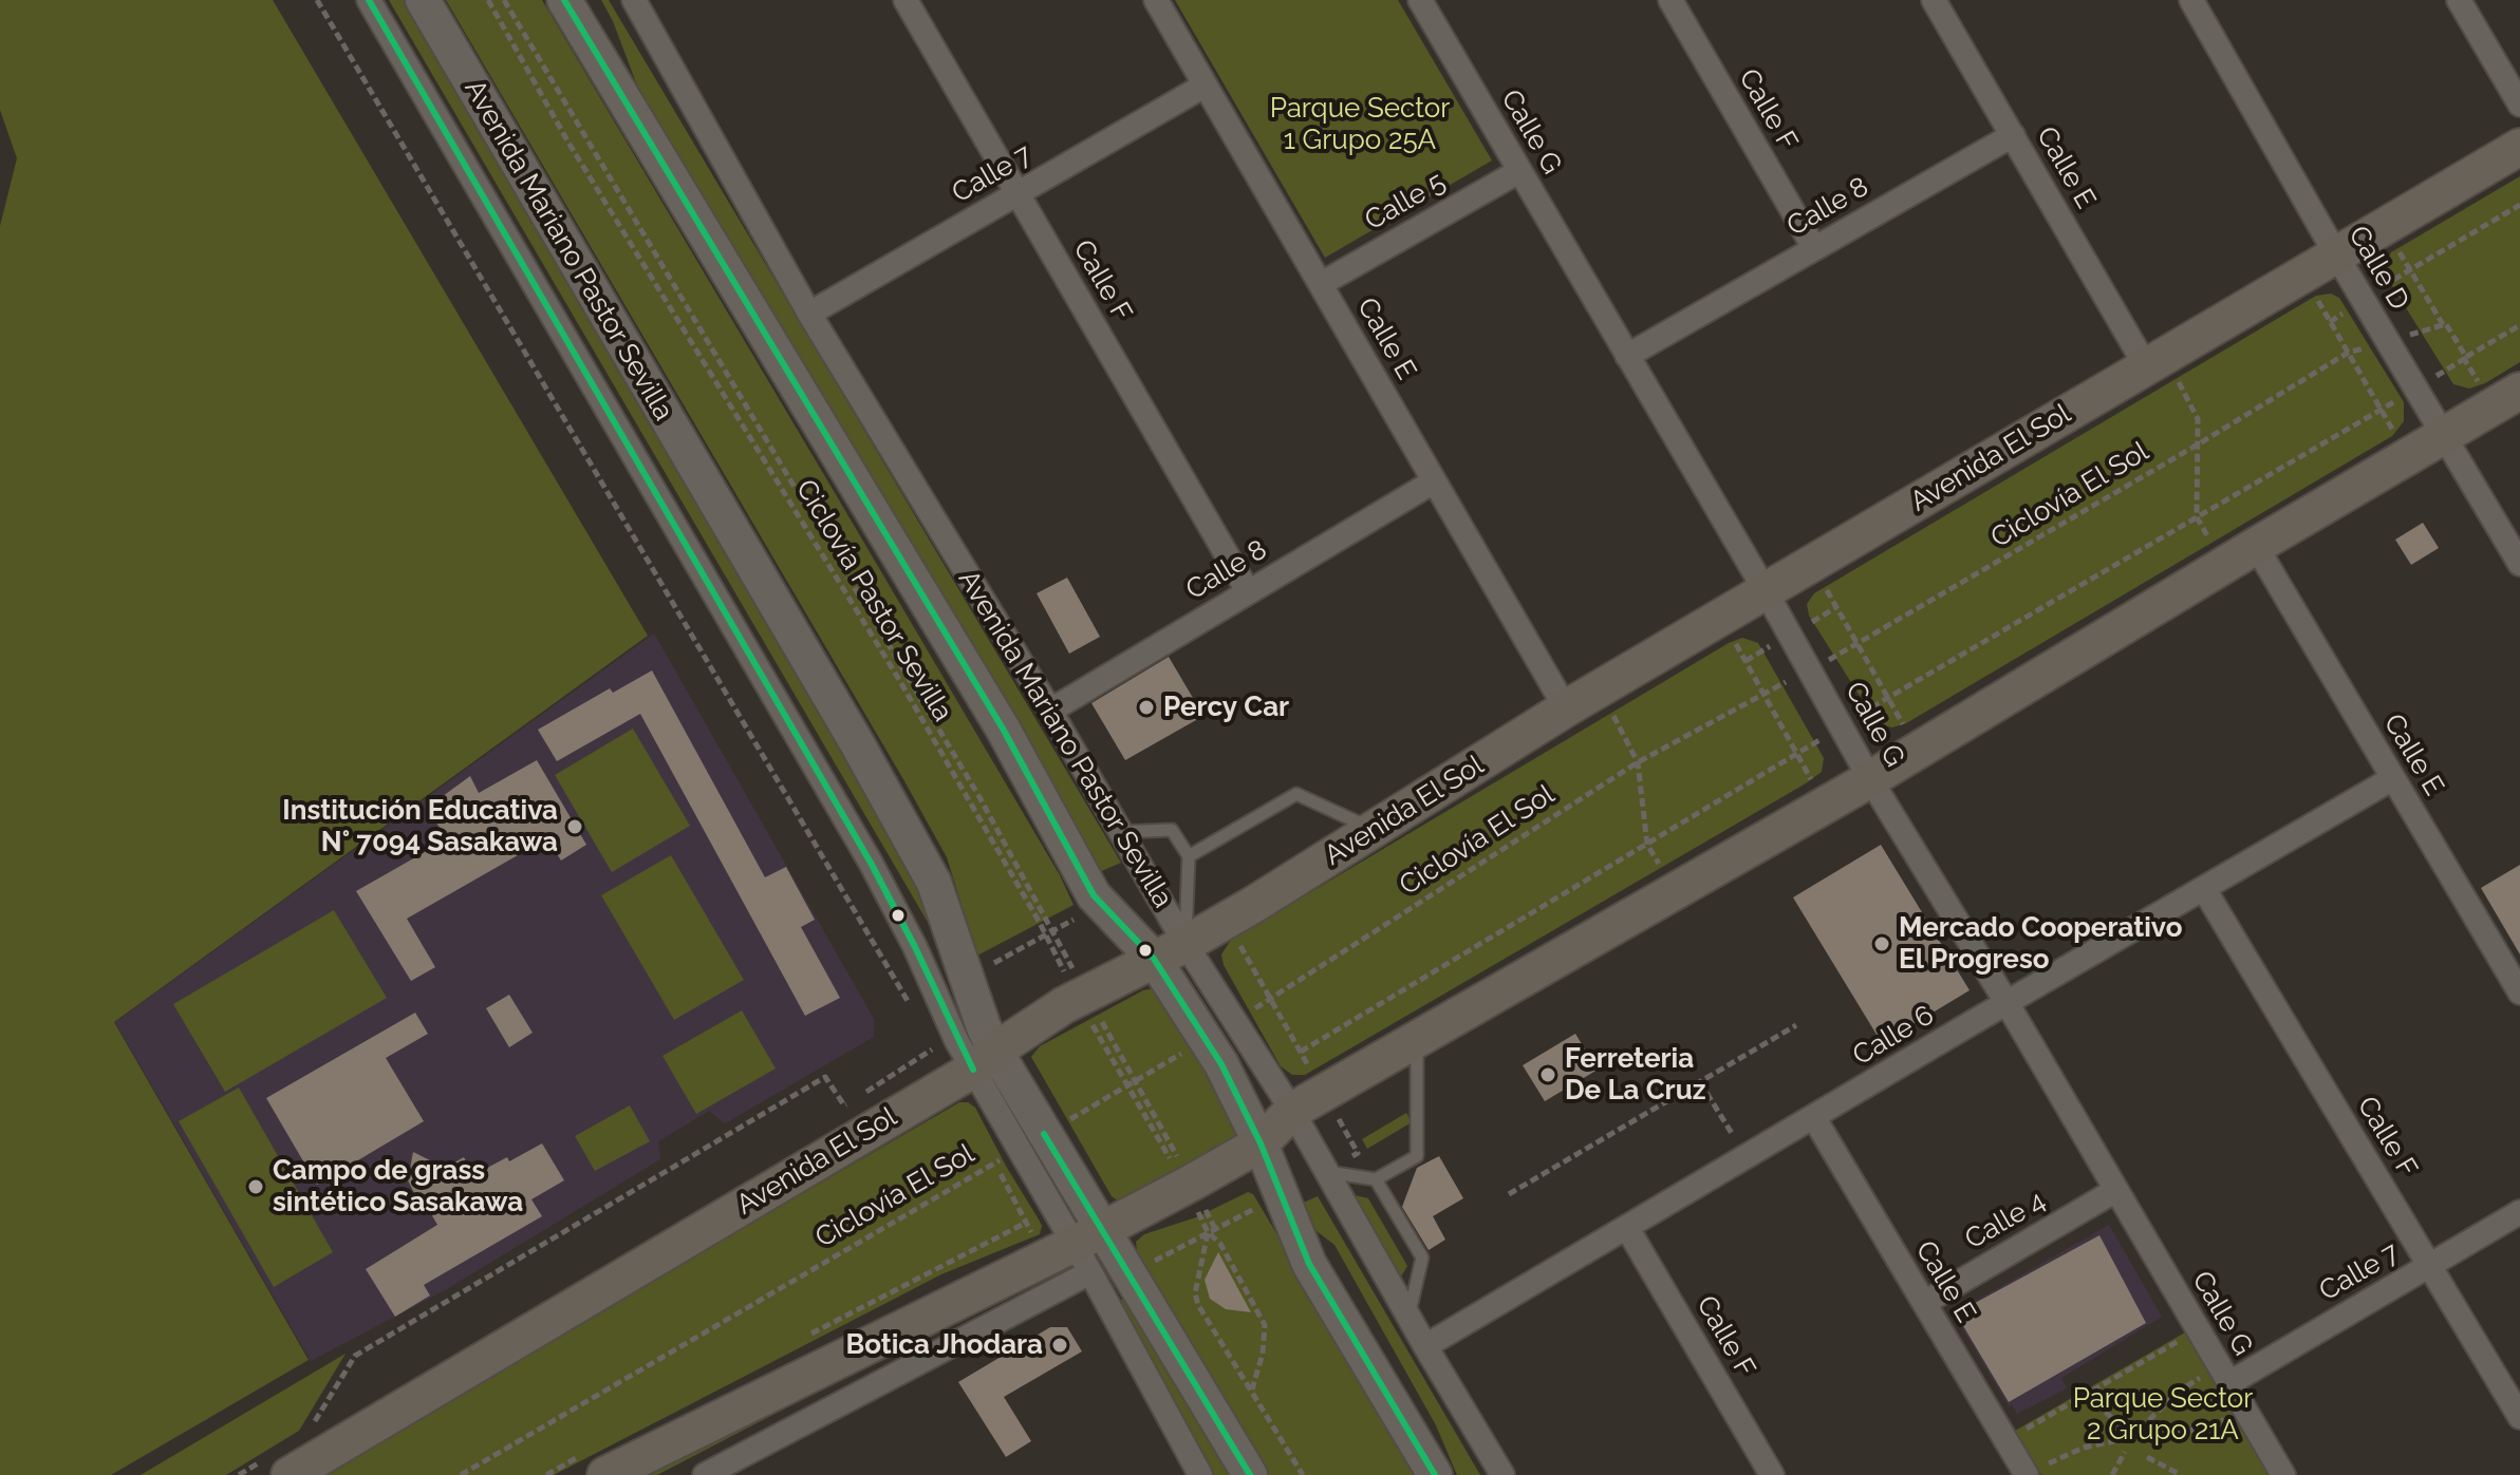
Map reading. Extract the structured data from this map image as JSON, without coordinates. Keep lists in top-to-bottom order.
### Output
{
  "streets": {
    "main road": ["Avenida Mariano Pastor Sevilla", "Avenida El Sol"],
    "street": [
      "Calle F",
      "Calle G",
      "Calle E",
      "Calle 7",
      "Calle 5",
      "Calle 8",
      "Calle D",
      "Calle 6",
      "Calle 4"
    ],
    "path": ["Ciclovía El Sol", "Ciclovía Pastor Sevilla"]
  },
  "crossings": [
    ["Calle F", "Calle 7"],
    ["Calle F", "Calle 8"],
    ["Calle F", "Calle 6"],
    ["Calle G", "Calle 7"],
    ["Calle G", "Calle 5"],
    ["Calle G", "Calle 8"],
    ["Calle G", "Avenida El Sol"],
    ["Calle G", "Ciclovía El Sol"],
    ["Calle G", "Calle 6"],
    ["Calle G", "Calle 4"],
    ["Calle E", "Calle 7"],
    ["Calle E", "Calle 5"],
    ["Calle E", "Calle 8"],
    ["Calle E", "Avenida El Sol"],
    ["Calle E", "Calle 6"],
    ["Calle E", "Calle 4"],
    ["Calle 7", "Avenida Mariano Pastor Sevilla"],
    ["Calle 8", "Avenida Mariano Pastor Sevilla"],
    ["Avenida Mariano Pastor Sevilla", "Avenida El Sol"],
    ["Avenida Mariano Pastor Sevilla", "Ciclovía El Sol"],
    ["Avenida Mariano Pastor Sevilla", "Calle 6"],
    ["Calle D", "Avenida El Sol"],
    ["Calle D", "Ciclovía El Sol"],
    ["Avenida El Sol", "Ciclovía Pastor Sevilla"]
  ],
  "parks": ["Parque Sector 1 Grupo 25A", "Parque Sector 2 Grupo 21A"],
  "places": [
    "Percy Car",
    "Institución Educativa N° 7094 Sasakawa",
    "Mercado Cooperativo El Progreso",
    "Ferreteria De La Cruz",
    "Campo de grass sintético Sasakawa",
    "Botica Jhodara"
  ]
}
